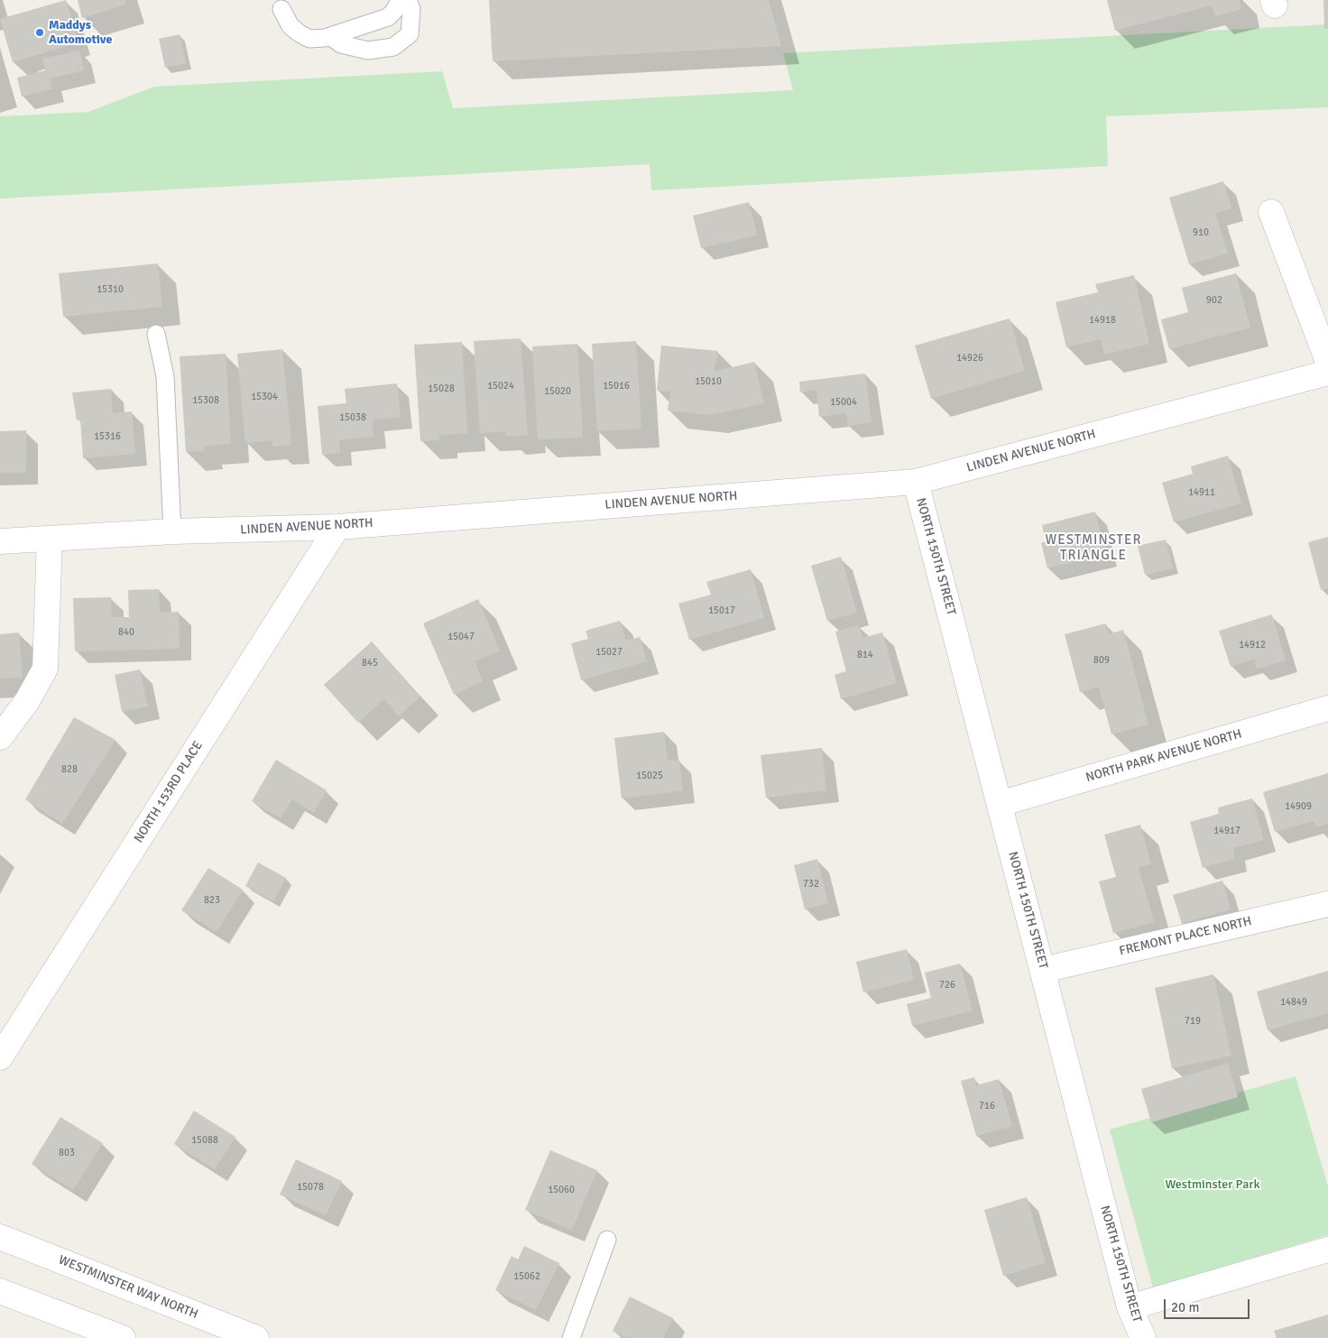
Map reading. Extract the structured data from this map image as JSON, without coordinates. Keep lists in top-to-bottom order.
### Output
{
  "streets": {
    "street": [
      "LINDEN AVENUE NORTH",
      "NORTH 150TH STREET",
      "NORTH PARK AVENUE NORTH",
      "NORTH 153RD PLACE",
      "FREMONT PLACE NORTH",
      "WESTMINSTER WAY NORTH"
    ]
  },
  "crossings": [
    ["LINDEN AVENUE NORTH", "NORTH 150TH STREET"],
    ["LINDEN AVENUE NORTH", "NORTH 153RD PLACE"],
    ["NORTH 150TH STREET", "NORTH PARK AVENUE NORTH"],
    ["NORTH 150TH STREET", "FREMONT PLACE NORTH"]
  ],
  "districts": ["WESTMINSTER TRIANGLE"],
  "parks": ["Westminster Park"],
  "places": ["Maddys Automotive"],
  "house_numbers": [
    "910",
    "15310",
    "902",
    "14918",
    "14926",
    "15010",
    "15024",
    "15016",
    "15028",
    "15020",
    "15304",
    "15308",
    "15004",
    "15038",
    "15316",
    "14911",
    "15017",
    "840",
    "15047",
    "14912",
    "15027",
    "814",
    "809",
    "845",
    "828",
    "15025",
    "14909",
    "14917",
    "732",
    "823",
    "726",
    "14849",
    "719",
    "716",
    "15088",
    "803",
    "15078",
    "15060",
    "15062"
  ],
  "scale_bar": "20 m"
}
